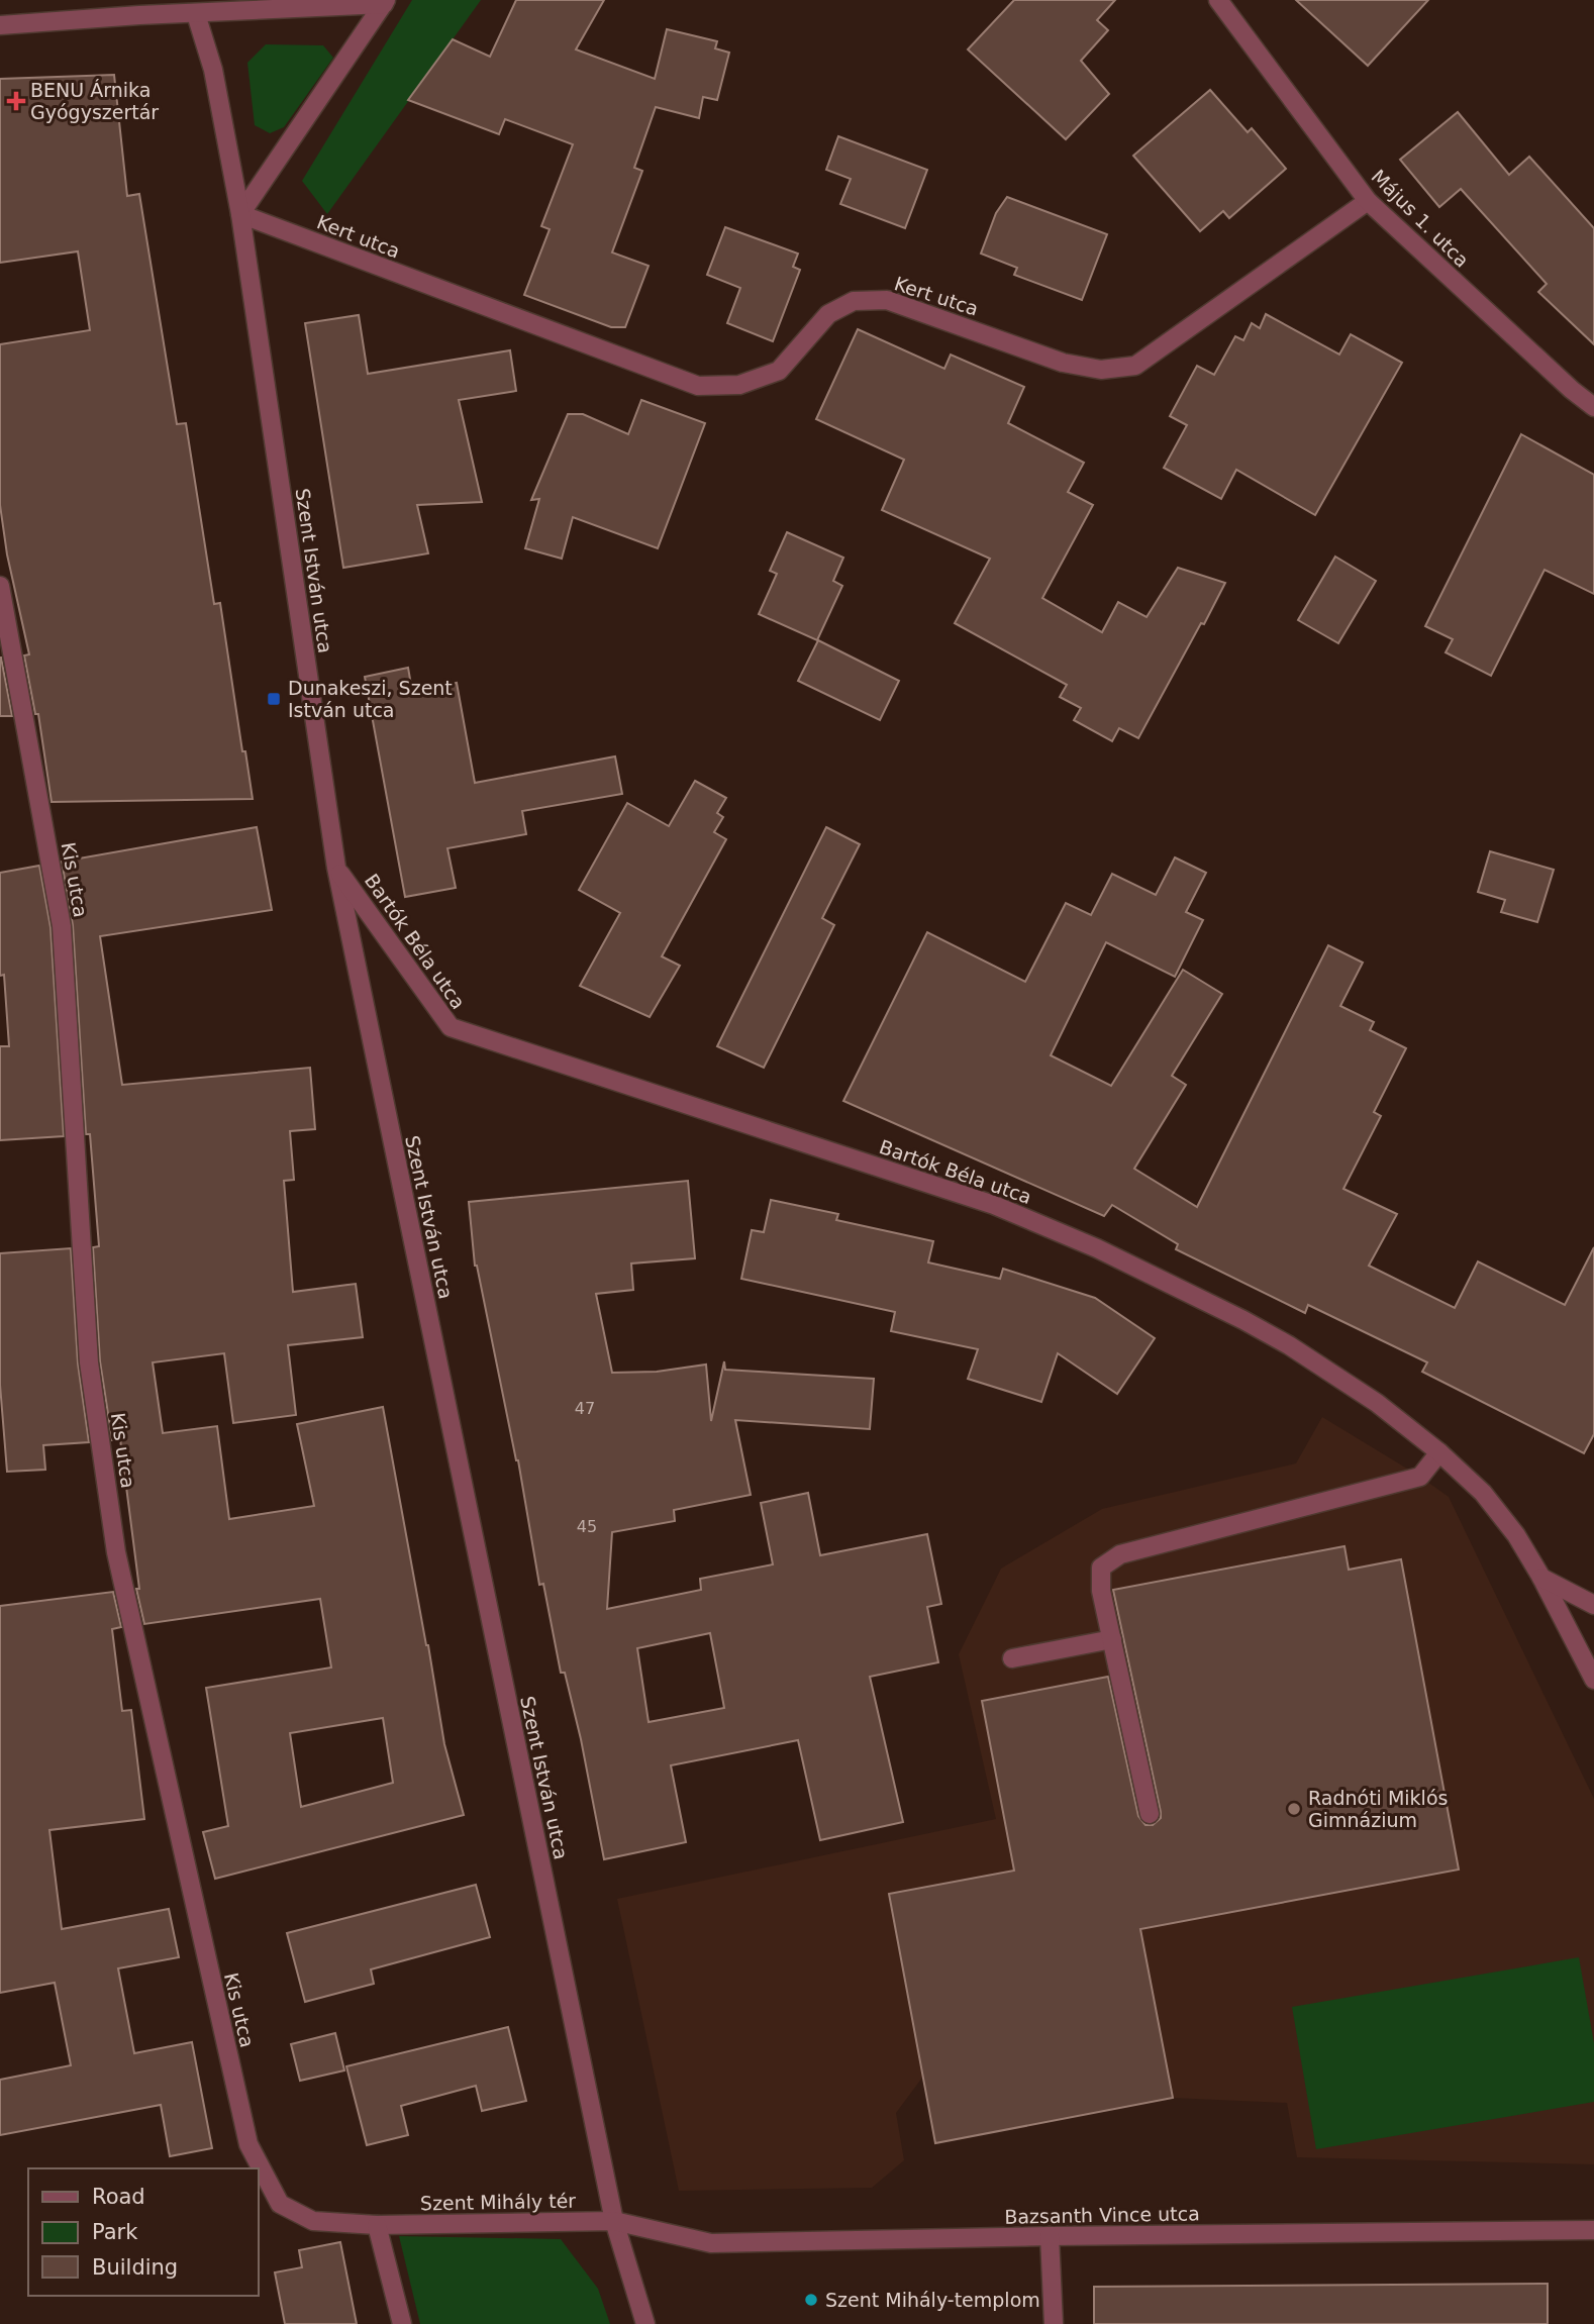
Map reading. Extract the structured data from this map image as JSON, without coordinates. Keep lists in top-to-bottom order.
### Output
{
  "streets": {
    "street": [
      "Május 1. utca",
      "Kert utca",
      "Szent István utca",
      "Kis utca",
      "Bartók Béla utca",
      "Szent Mihály tér",
      "Bazsanth Vince utca"
    ]
  },
  "crossings": [
    ["Május 1. utca", "Kert utca"],
    ["Kert utca", "Szent István utca"],
    ["Szent István utca", "Bartók Béla utca"],
    ["Szent István utca", "Szent Mihály tér"],
    ["Szent István utca", "Bazsanth Vince utca"],
    ["Kis utca", "Szent Mihály tér"],
    ["Szent Mihály tér", "Bazsanth Vince utca"]
  ],
  "places": {
    "health": ["BENU Árnika Gyógyszertár"],
    "transit": ["Dunakeszi, Szent István utca"],
    "other": ["Radnóti Miklós Gimnázium", "Szent Mihály-templom"]
  },
  "house_numbers": ["47", "45"],
  "legend": ["Road", "Park", "Building"]
}
